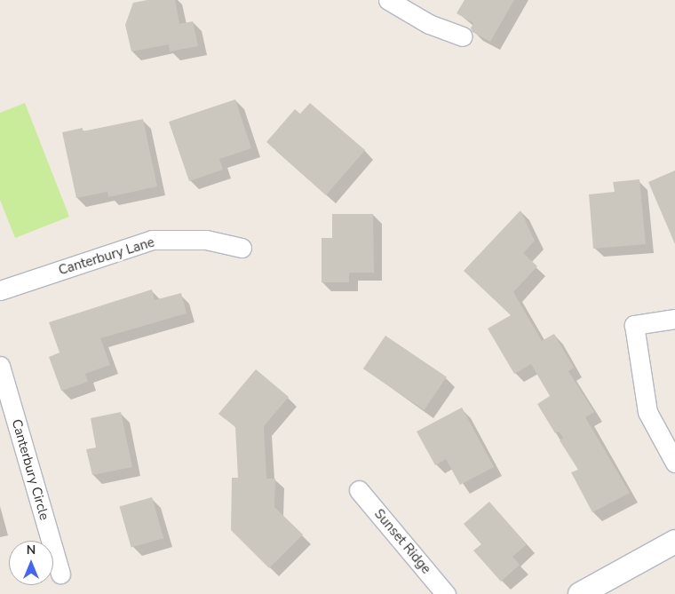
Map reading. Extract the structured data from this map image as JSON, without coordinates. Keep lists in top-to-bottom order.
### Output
{
  "streets": {
    "street": ["Canterbury Lane", "Canterbury Circle", "Sunset Ridge"]
  },
  "north": "top"
}
